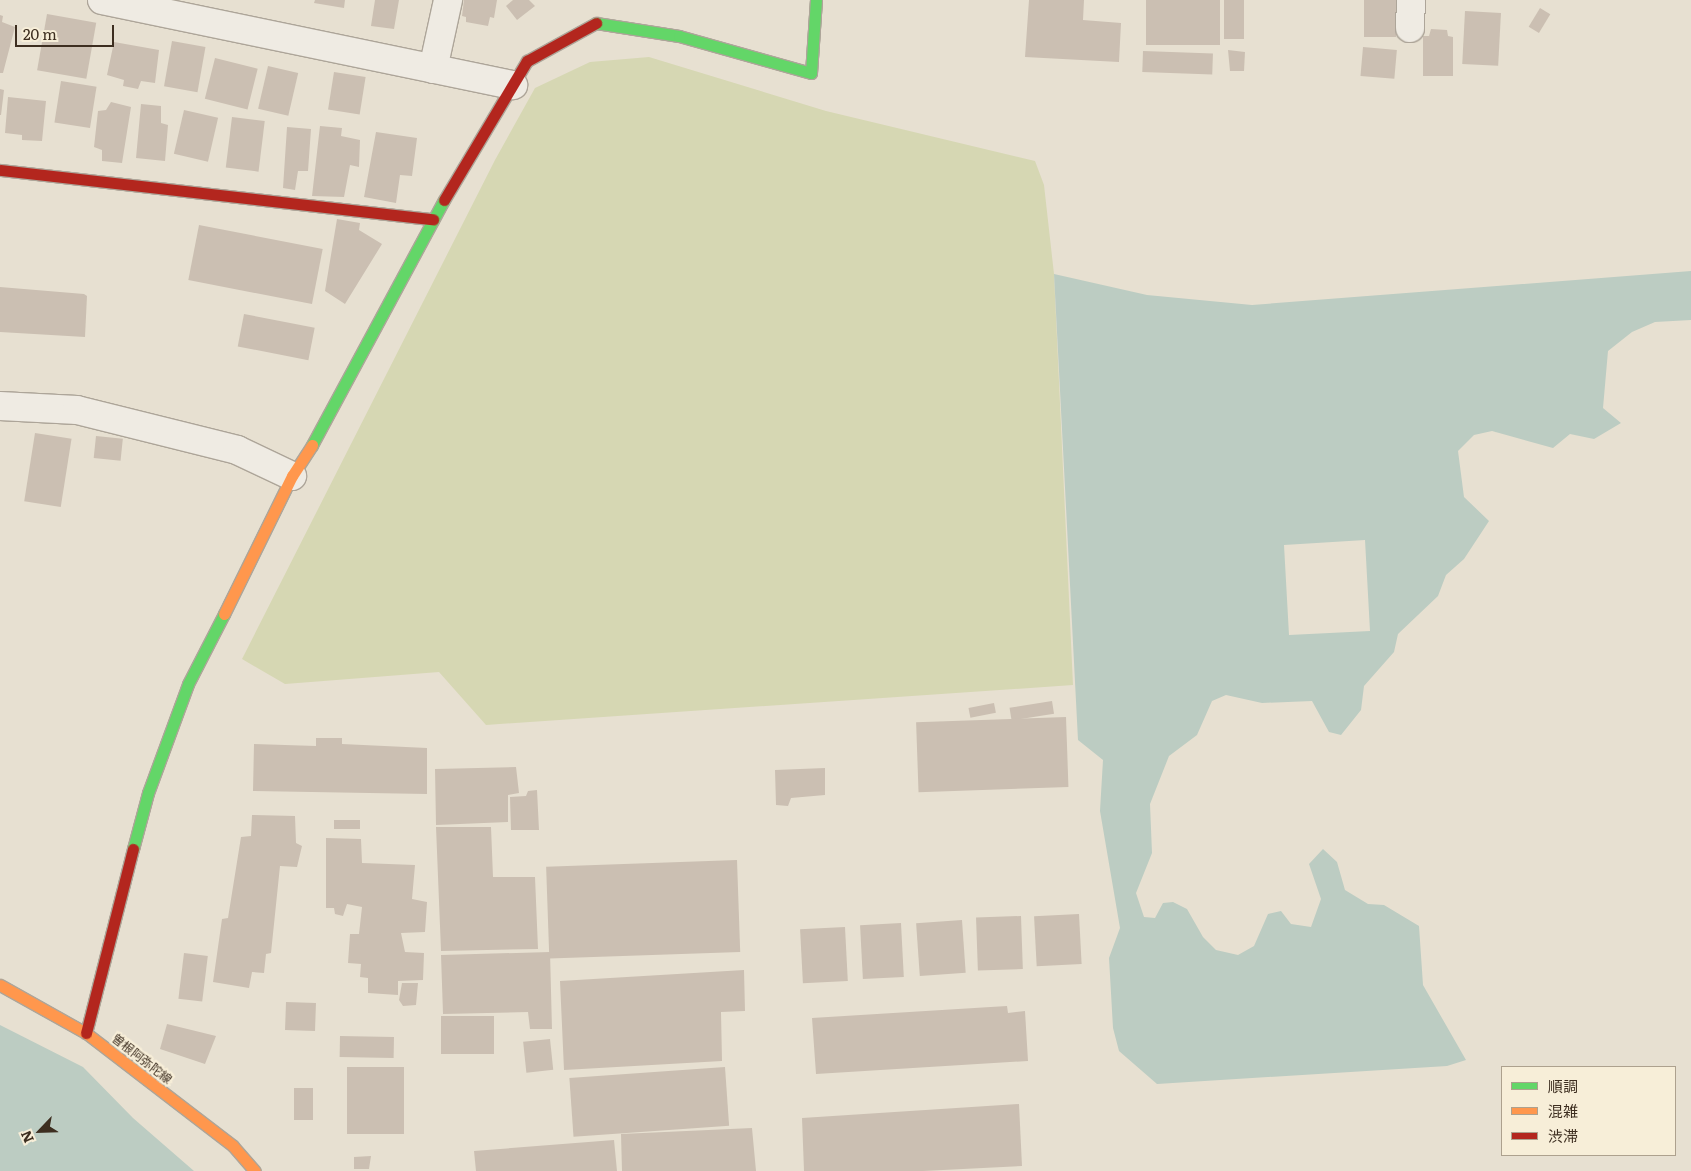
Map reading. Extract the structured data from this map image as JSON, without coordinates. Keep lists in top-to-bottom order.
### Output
{
  "streets": {
    "street": ["曽根阿弥陀線"]
  },
  "legend": ["順調", "混雑", "渋滞"],
  "scale_bar": "20 m",
  "north": "bottom left"
}
